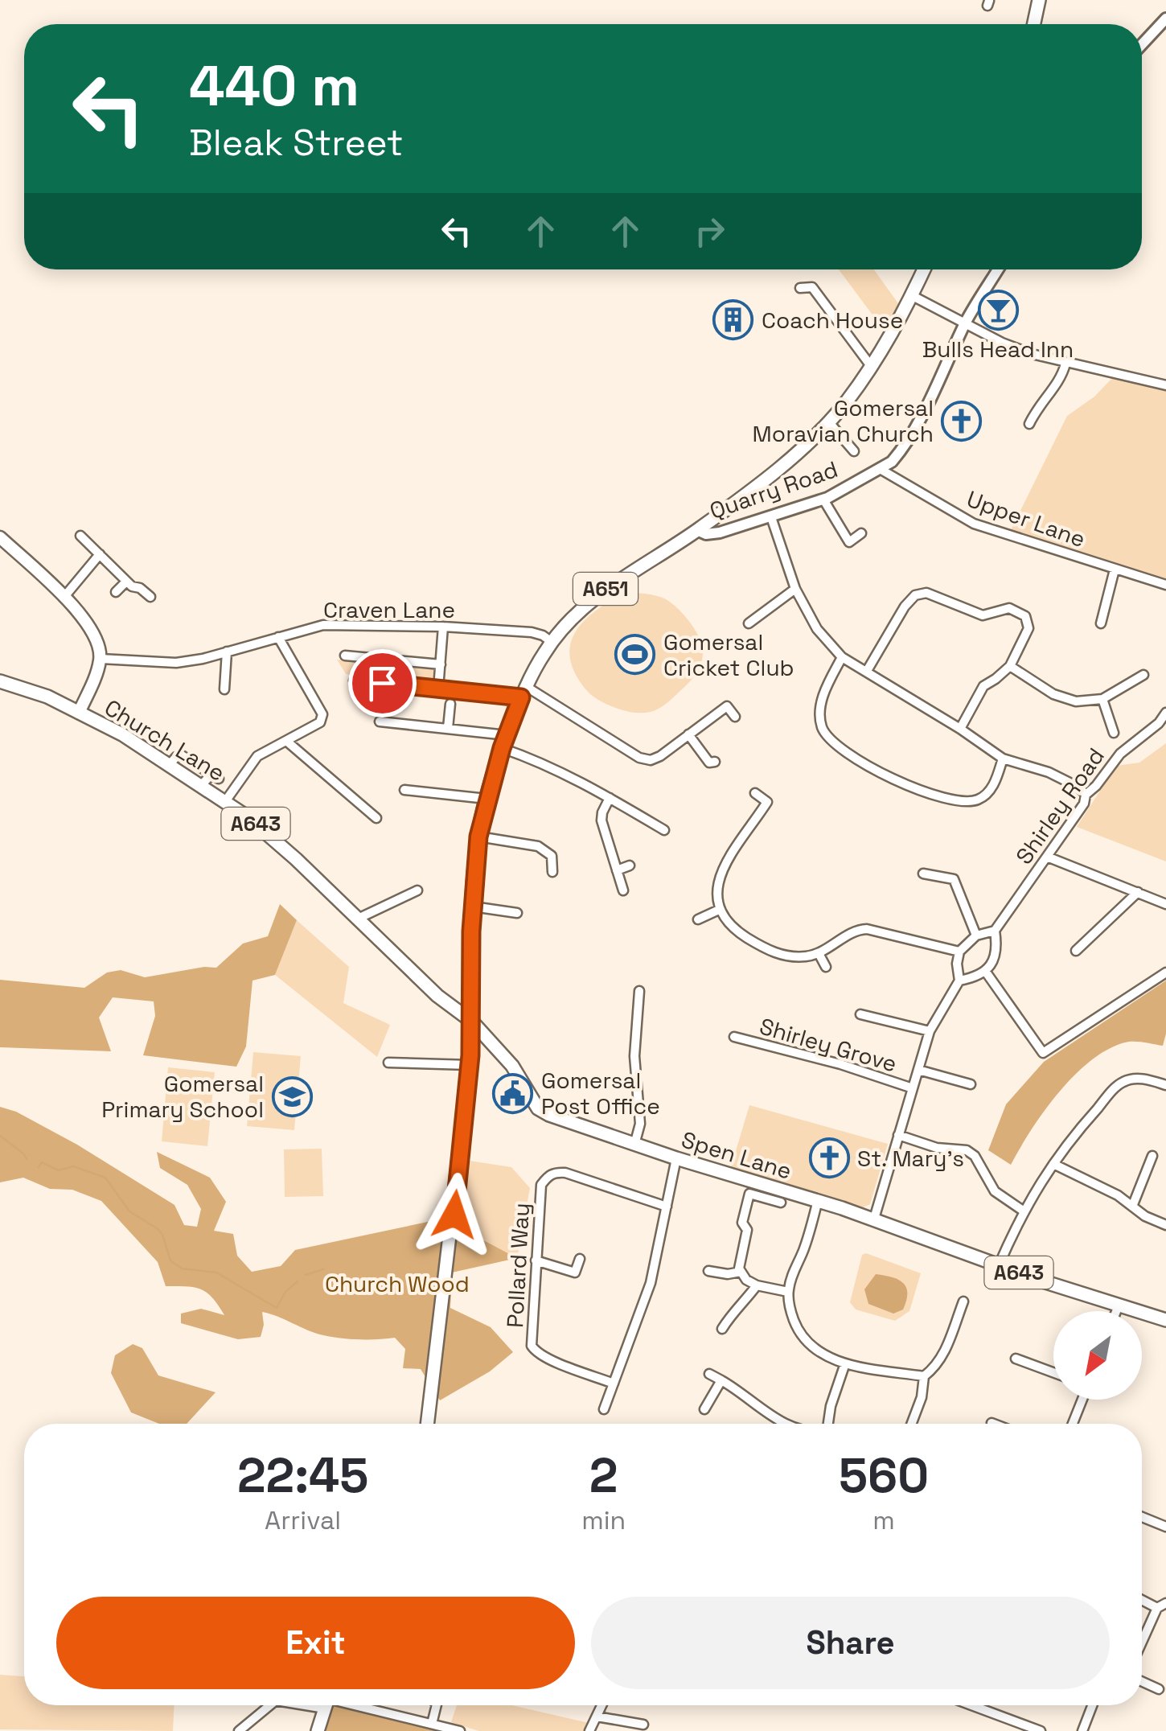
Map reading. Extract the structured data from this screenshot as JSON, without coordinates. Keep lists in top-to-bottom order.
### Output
{
  "streets": {
    "main road": [
      "A651",
      "Church Lane",
      "A643",
      "Spen Lane"
    ],
    "street": [
      "Quarry Road",
      "Upper Lane",
      "Craven Lane",
      "Shirley Road",
      "Shirley Grove",
      "Pollard Way"
    ]
  },
  "crossings": [
    ["Quarry Road", "Upper Lane"],
    ["Quarry Road", "A651"],
    ["A651", "Craven Lane"],
    ["A651", "Church Lane"],
    ["A651", "Spen Lane"],
    ["Church Lane", "Spen Lane"]
  ],
  "parks": ["Church Wood"],
  "places": {
    "bar": ["Bulls Head Inn"],
    "building": ["Coach House"],
    "church": ["Gomersal Moravian Church", "St. Mary's"],
    "sports": ["Gomersal Cricket Club"],
    "public building": ["Gomersal Post Office"],
    "school or university": ["Gomersal Primary School"]
  },
  "north": "bottom left",
  "page": {
    "turn": ["440 m", "Bleak Street"],
    "eta": [
      "22:45",
      "Arrival",
      "2",
      "min",
      "560",
      "m"
    ],
    "buttons": ["Exit", "Share"]
  }
}
